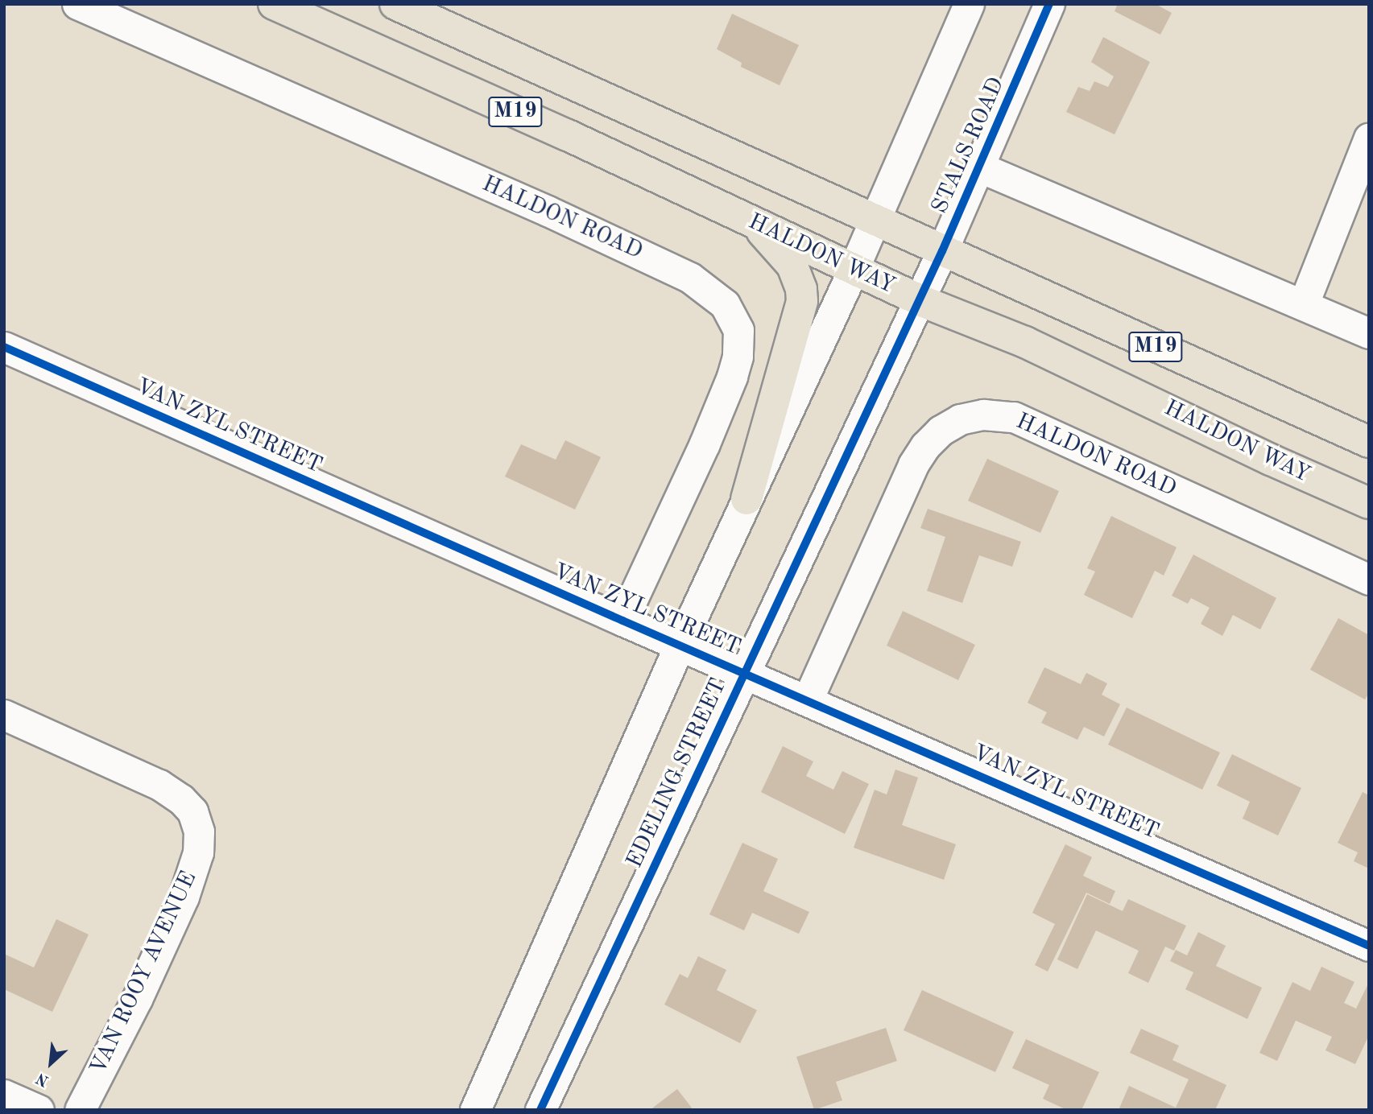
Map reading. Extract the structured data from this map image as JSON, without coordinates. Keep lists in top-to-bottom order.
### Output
{
  "streets": {
    "highway": ["M19", "HALDON WAY"],
    "street": [
      "STALS ROAD",
      "HALDON ROAD",
      "VAN ZYL STREET",
      "EDELING STREET",
      "VAN ROOY AVENUE"
    ]
  },
  "crossings": [
    ["M19", "STALS ROAD"],
    ["STALS ROAD", "HALDON WAY"],
    ["STALS ROAD", "EDELING STREET"],
    ["HALDON ROAD", "VAN ZYL STREET"],
    ["HALDON WAY", "EDELING STREET"],
    ["VAN ZYL STREET", "EDELING STREET"]
  ],
  "north": "bottom left"
}
